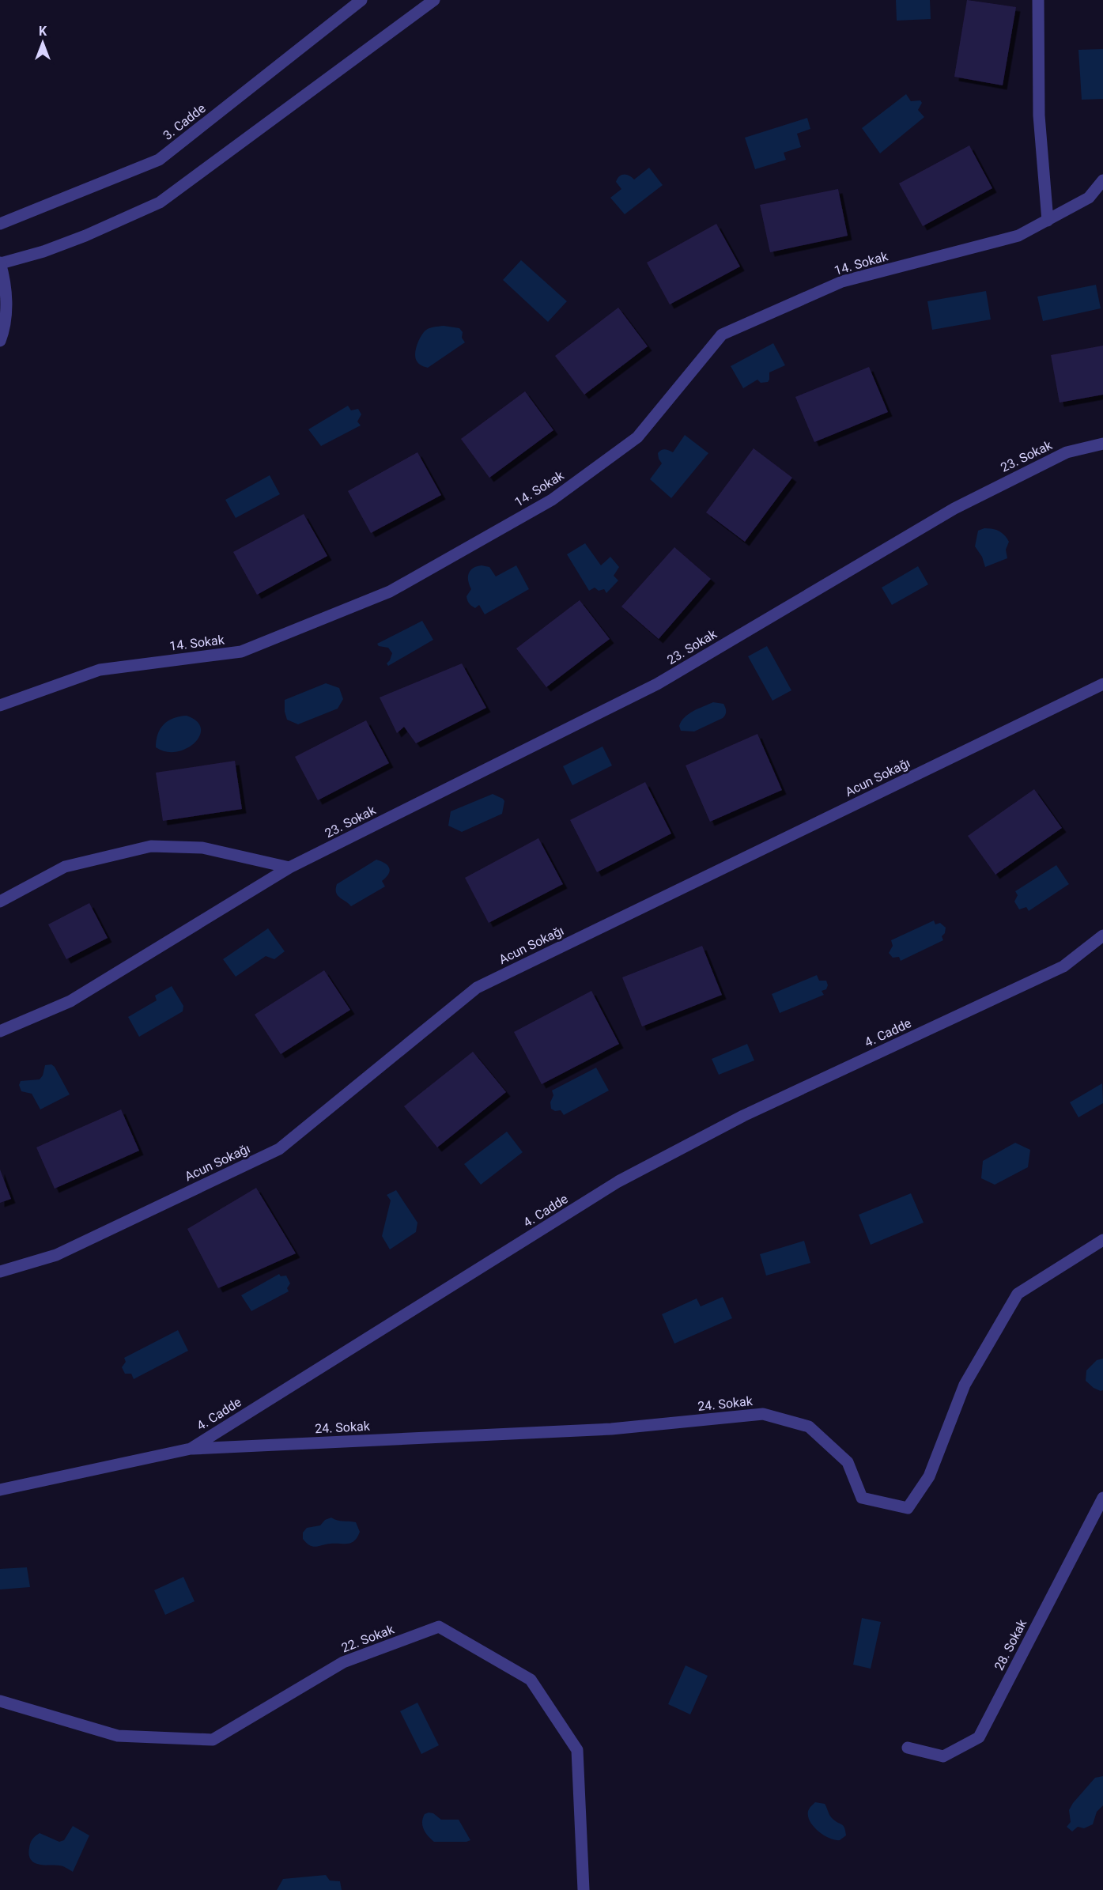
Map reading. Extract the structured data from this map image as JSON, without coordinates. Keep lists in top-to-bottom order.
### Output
{
  "streets": {
    "street": [
      "3. Cadde",
      "14. Sokak",
      "23. Sokak",
      "Acun Sokağı",
      "4. Cadde",
      "24. Sokak",
      "22. Sokak",
      "28. Sokak"
    ]
  },
  "crossings": [
    ["4. Cadde", "24. Sokak"]
  ],
  "north": "top"
}
